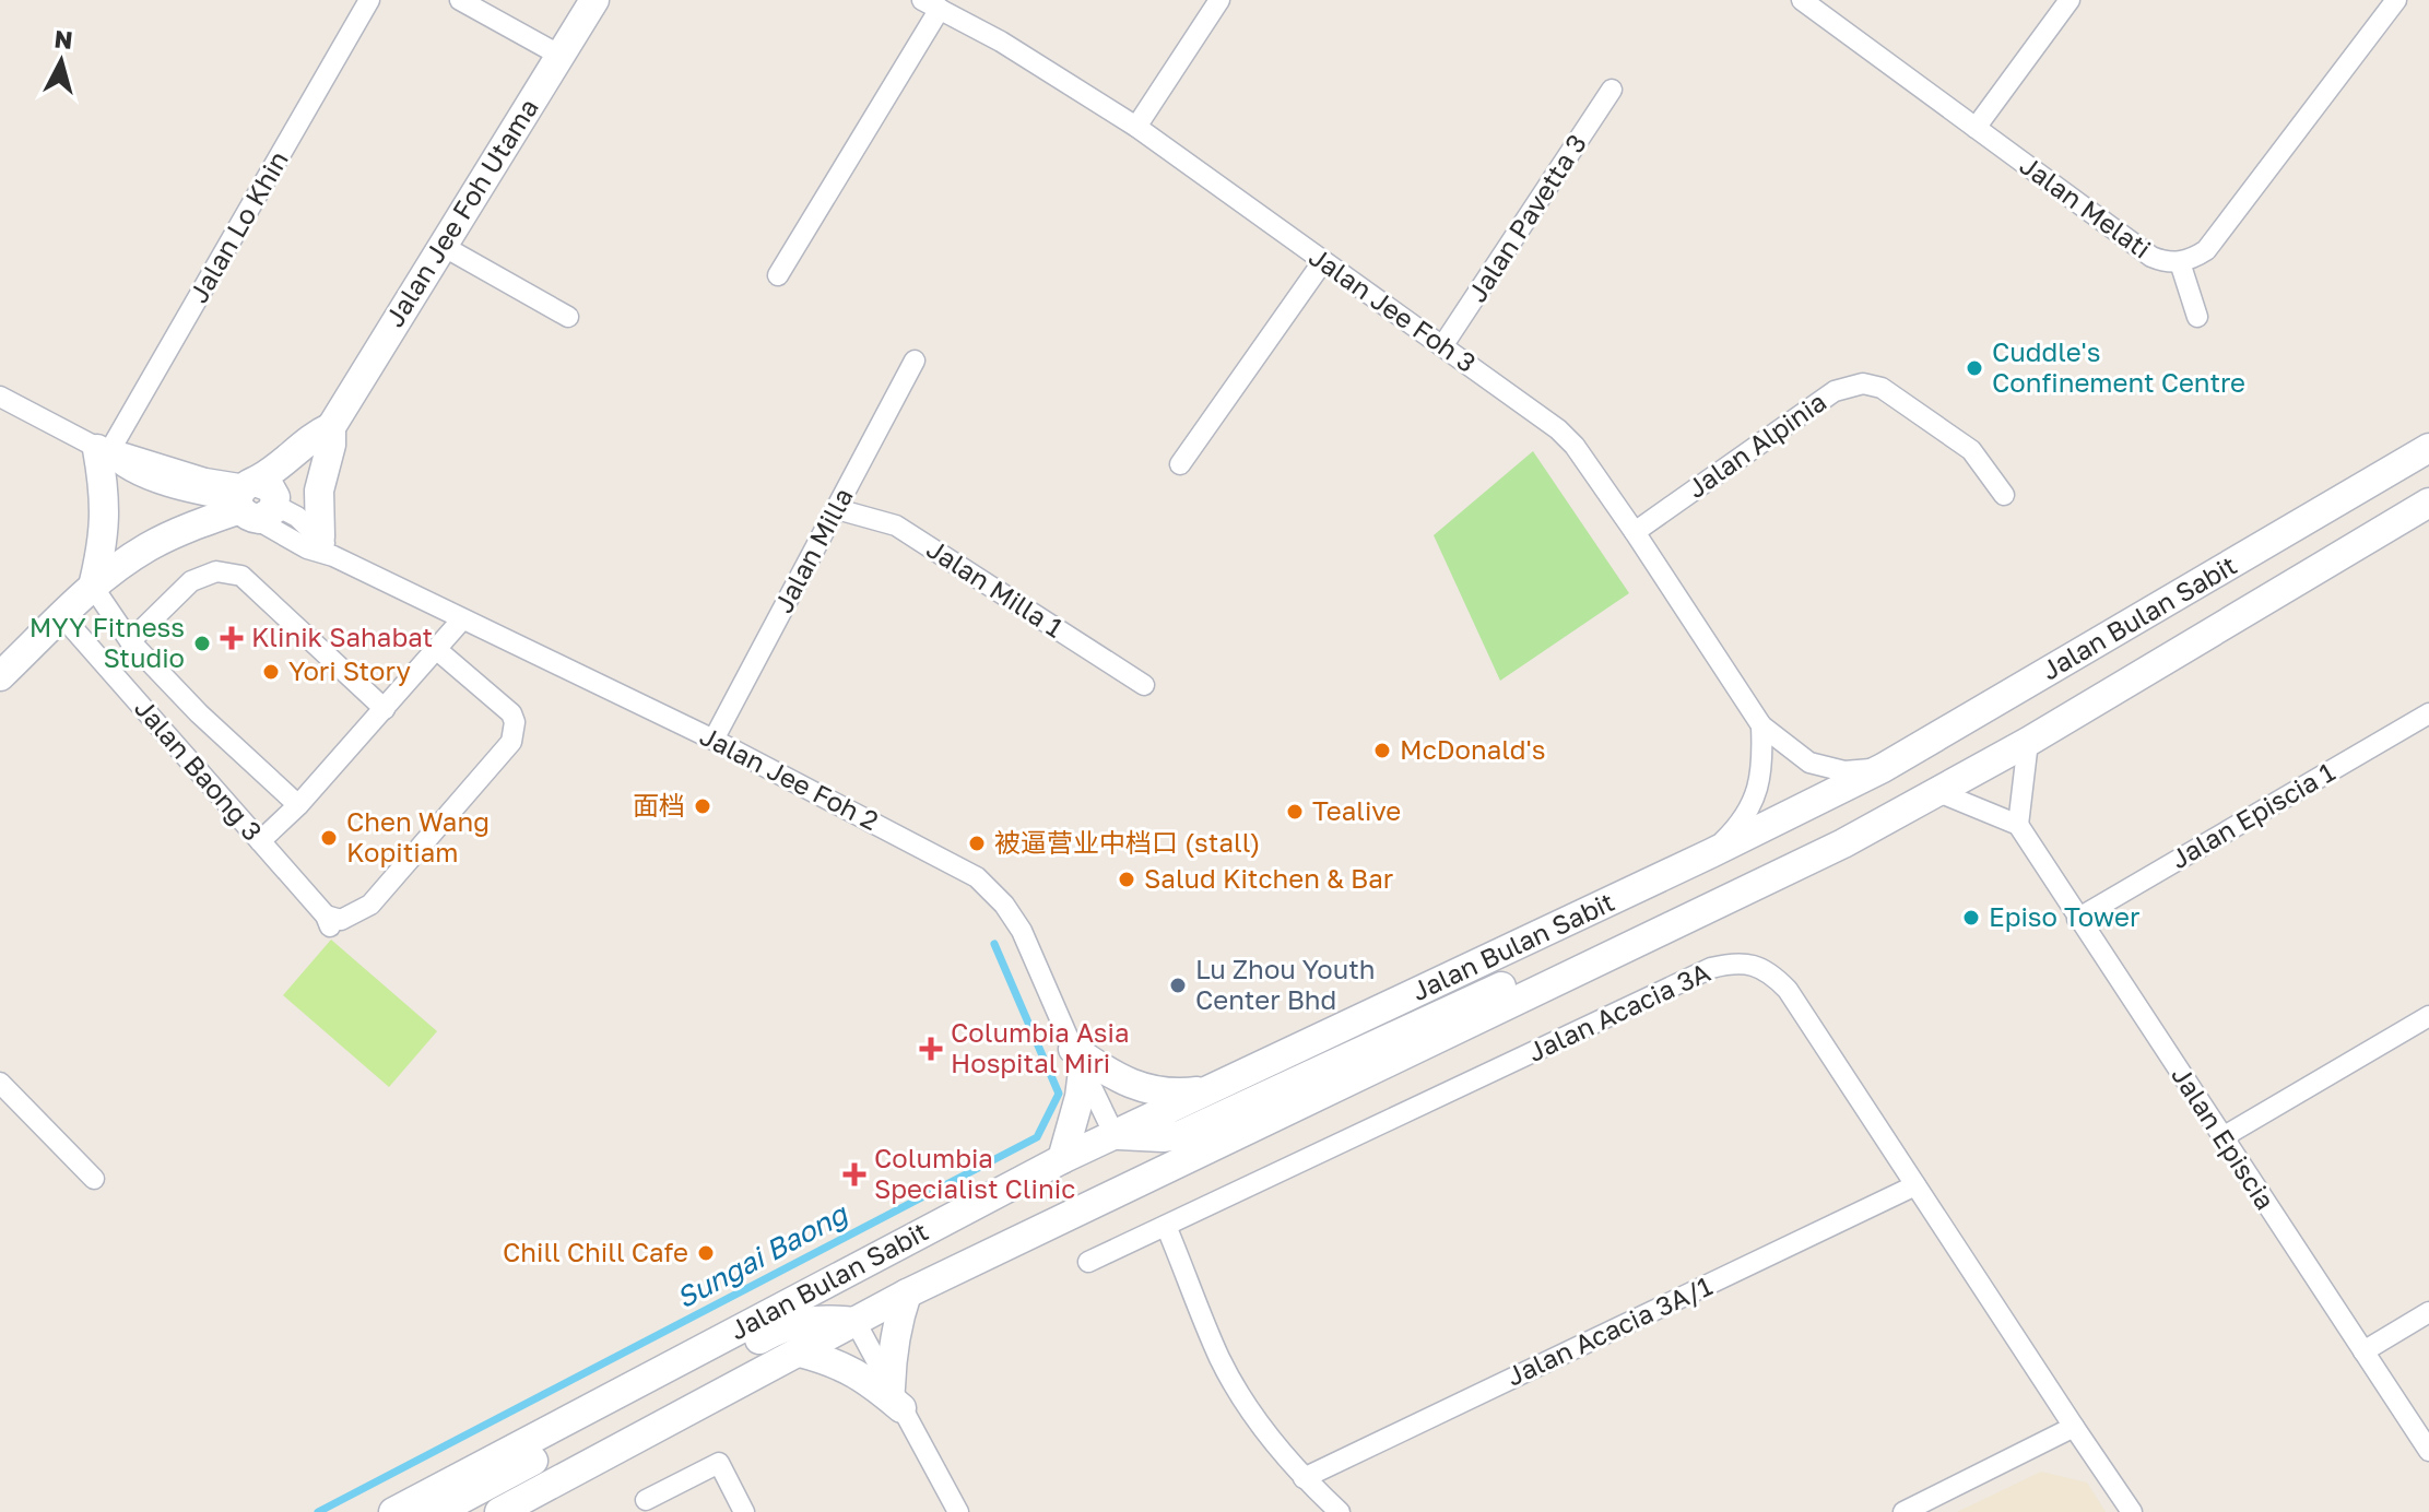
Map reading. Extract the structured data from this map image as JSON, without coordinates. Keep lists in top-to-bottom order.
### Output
{
  "streets": {
    "main road": ["Jalan Jee Foh Utama", "Jalan Bulan Sabit"],
    "street": [
      "Jalan Melati",
      "Jalan Pavetta 3",
      "Jalan Lo Khin",
      "Jalan Jee Foh 3",
      "Jalan Alpinia",
      "Jalan Milla",
      "Jalan Milla 1",
      "Jalan Baong 3",
      "Jalan Jee Foh 2",
      "Jalan Episcia 1",
      "Jalan Acacia 3A",
      "Jalan Episcia",
      "Jalan Acacia 3A/1"
    ]
  },
  "crossings": [
    ["Jalan Pavetta 3", "Jalan Jee Foh 3"],
    ["Jalan Jee Foh 3", "Jalan Alpinia"],
    ["Jalan Jee Foh 3", "Jalan Bulan Sabit"],
    ["Jalan Milla", "Jalan Milla 1"],
    ["Jalan Milla", "Jalan Jee Foh 2"],
    ["Jalan Bulan Sabit", "Jalan Jee Foh 2"],
    ["Jalan Episcia 1", "Jalan Episcia"],
    ["Jalan Acacia 3A", "Jalan Acacia 3A/1"]
  ],
  "water": ["Sungai Baong"],
  "places": {
    "other": [
      "Cuddle's Confinement Centre",
      "MYY Fitness Studio",
      "Yori Story",
      "McDonald's",
      "面档",
      "Tealive",
      "Chen Wang Kopitiam",
      "被逼营业中档口 (stall)",
      "Salud Kitchen & Bar",
      "Episo Tower",
      "Lu Zhou Youth Center Bhd",
      "Chill Chill Cafe"
    ],
    "health": ["Klinik Sahabat", "Columbia Asia Hospital Miri", "Columbia Specialist Clinic"]
  },
  "north": "top"
}
